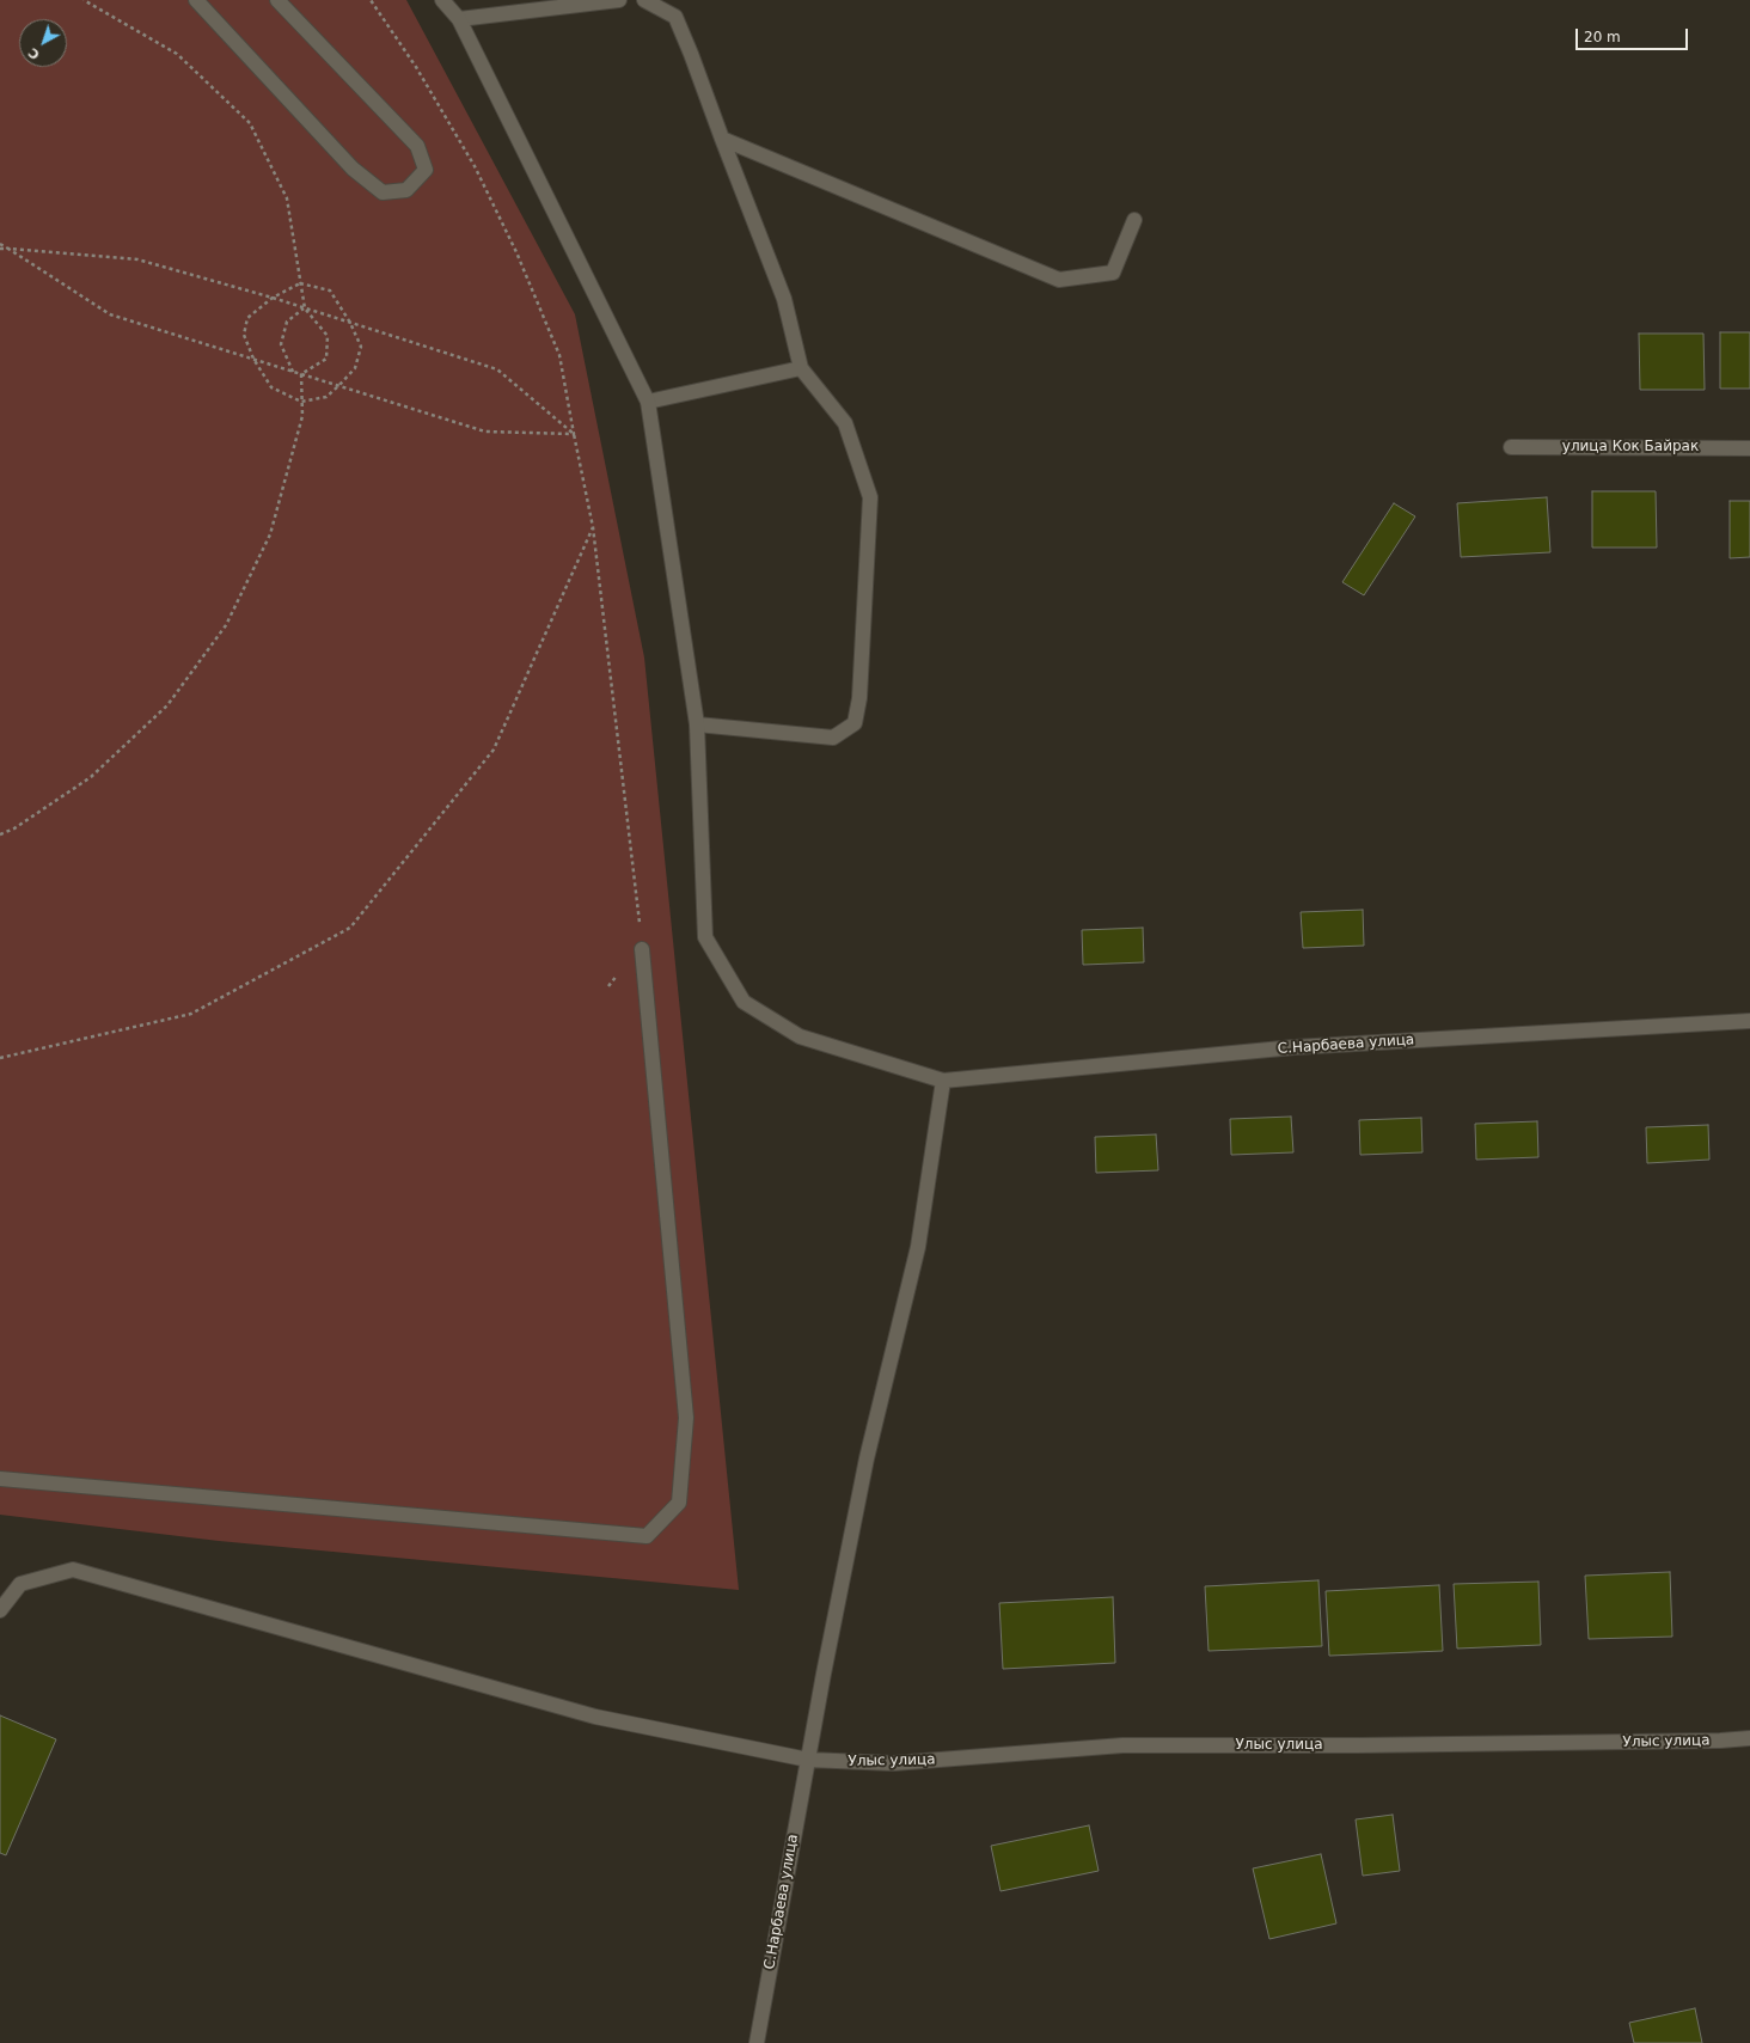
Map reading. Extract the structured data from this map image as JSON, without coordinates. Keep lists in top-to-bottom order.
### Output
{
  "streets": {
    "street": ["улица Кок Байрак", "С.Нарбаева улица", "Улыс улица"]
  },
  "crossings": [
    ["С.Нарбаева улица", "Улыс улица"]
  ],
  "scale_bar": "20 m",
  "north": "bottom left"
}
